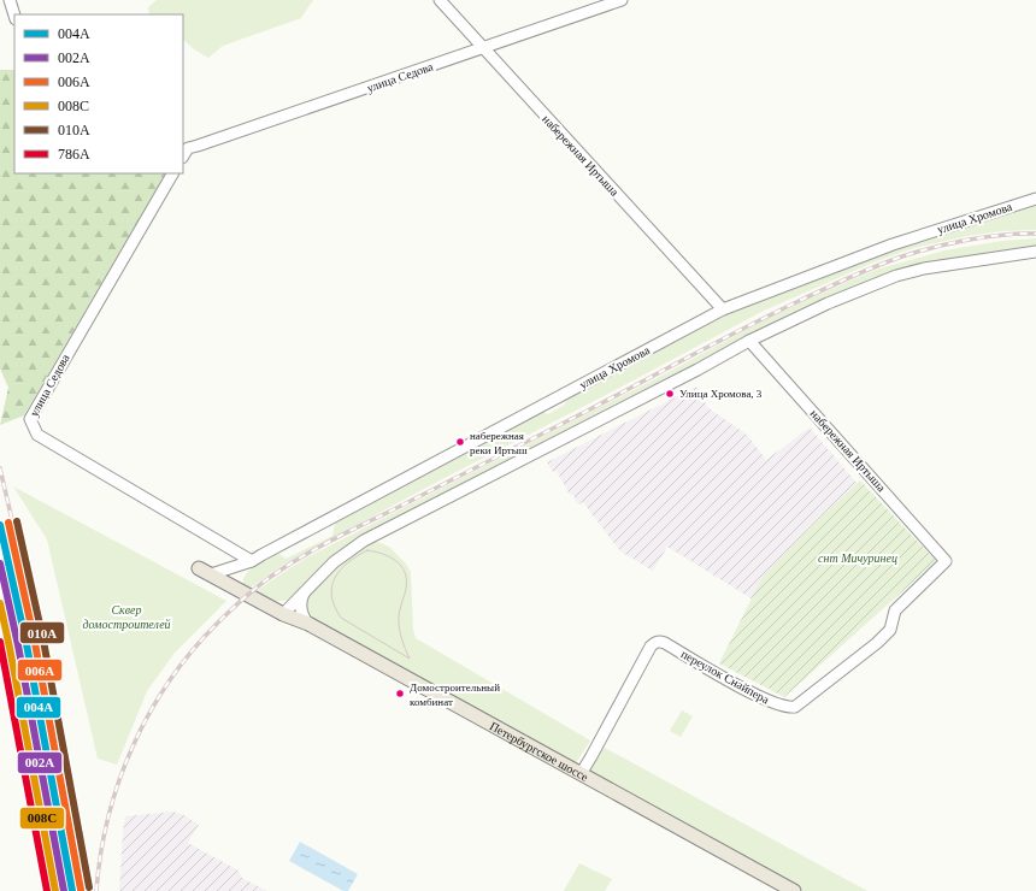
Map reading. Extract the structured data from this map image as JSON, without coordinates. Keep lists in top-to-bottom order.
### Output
{
  "streets": {
    "main road": ["Петербургское шоссе"],
    "street": [
      "улица Седова",
      "набережная Иртыша",
      "улица Хромова",
      "переулок Снайпера"
    ]
  },
  "crossings": [
    ["улица Седова", "набережная Иртыша"],
    ["улица Седова", "улица Хромова"],
    ["набережная Иртыша", "улица Хромова"],
    ["набережная Иртыша", "переулок Снайпера"],
    ["улица Хромова", "Петербургское шоссе"],
    ["переулок Снайпера", "Петербургское шоссе"]
  ],
  "parks": ["снт Мичуринец", "Сквер домостроителей"],
  "places": ["Улица Хромова, 3", "набережная реки Иртыш", "Домостроительный комбинат"],
  "lines": [
    "transit line 010А",
    "transit line 006А",
    "transit line 004А",
    "transit line 002А",
    "transit line 008С",
    "transit line 786А"
  ],
  "legend": [
    "004А",
    "002А",
    "006А",
    "008С",
    "010А",
    "786А"
  ]
}
